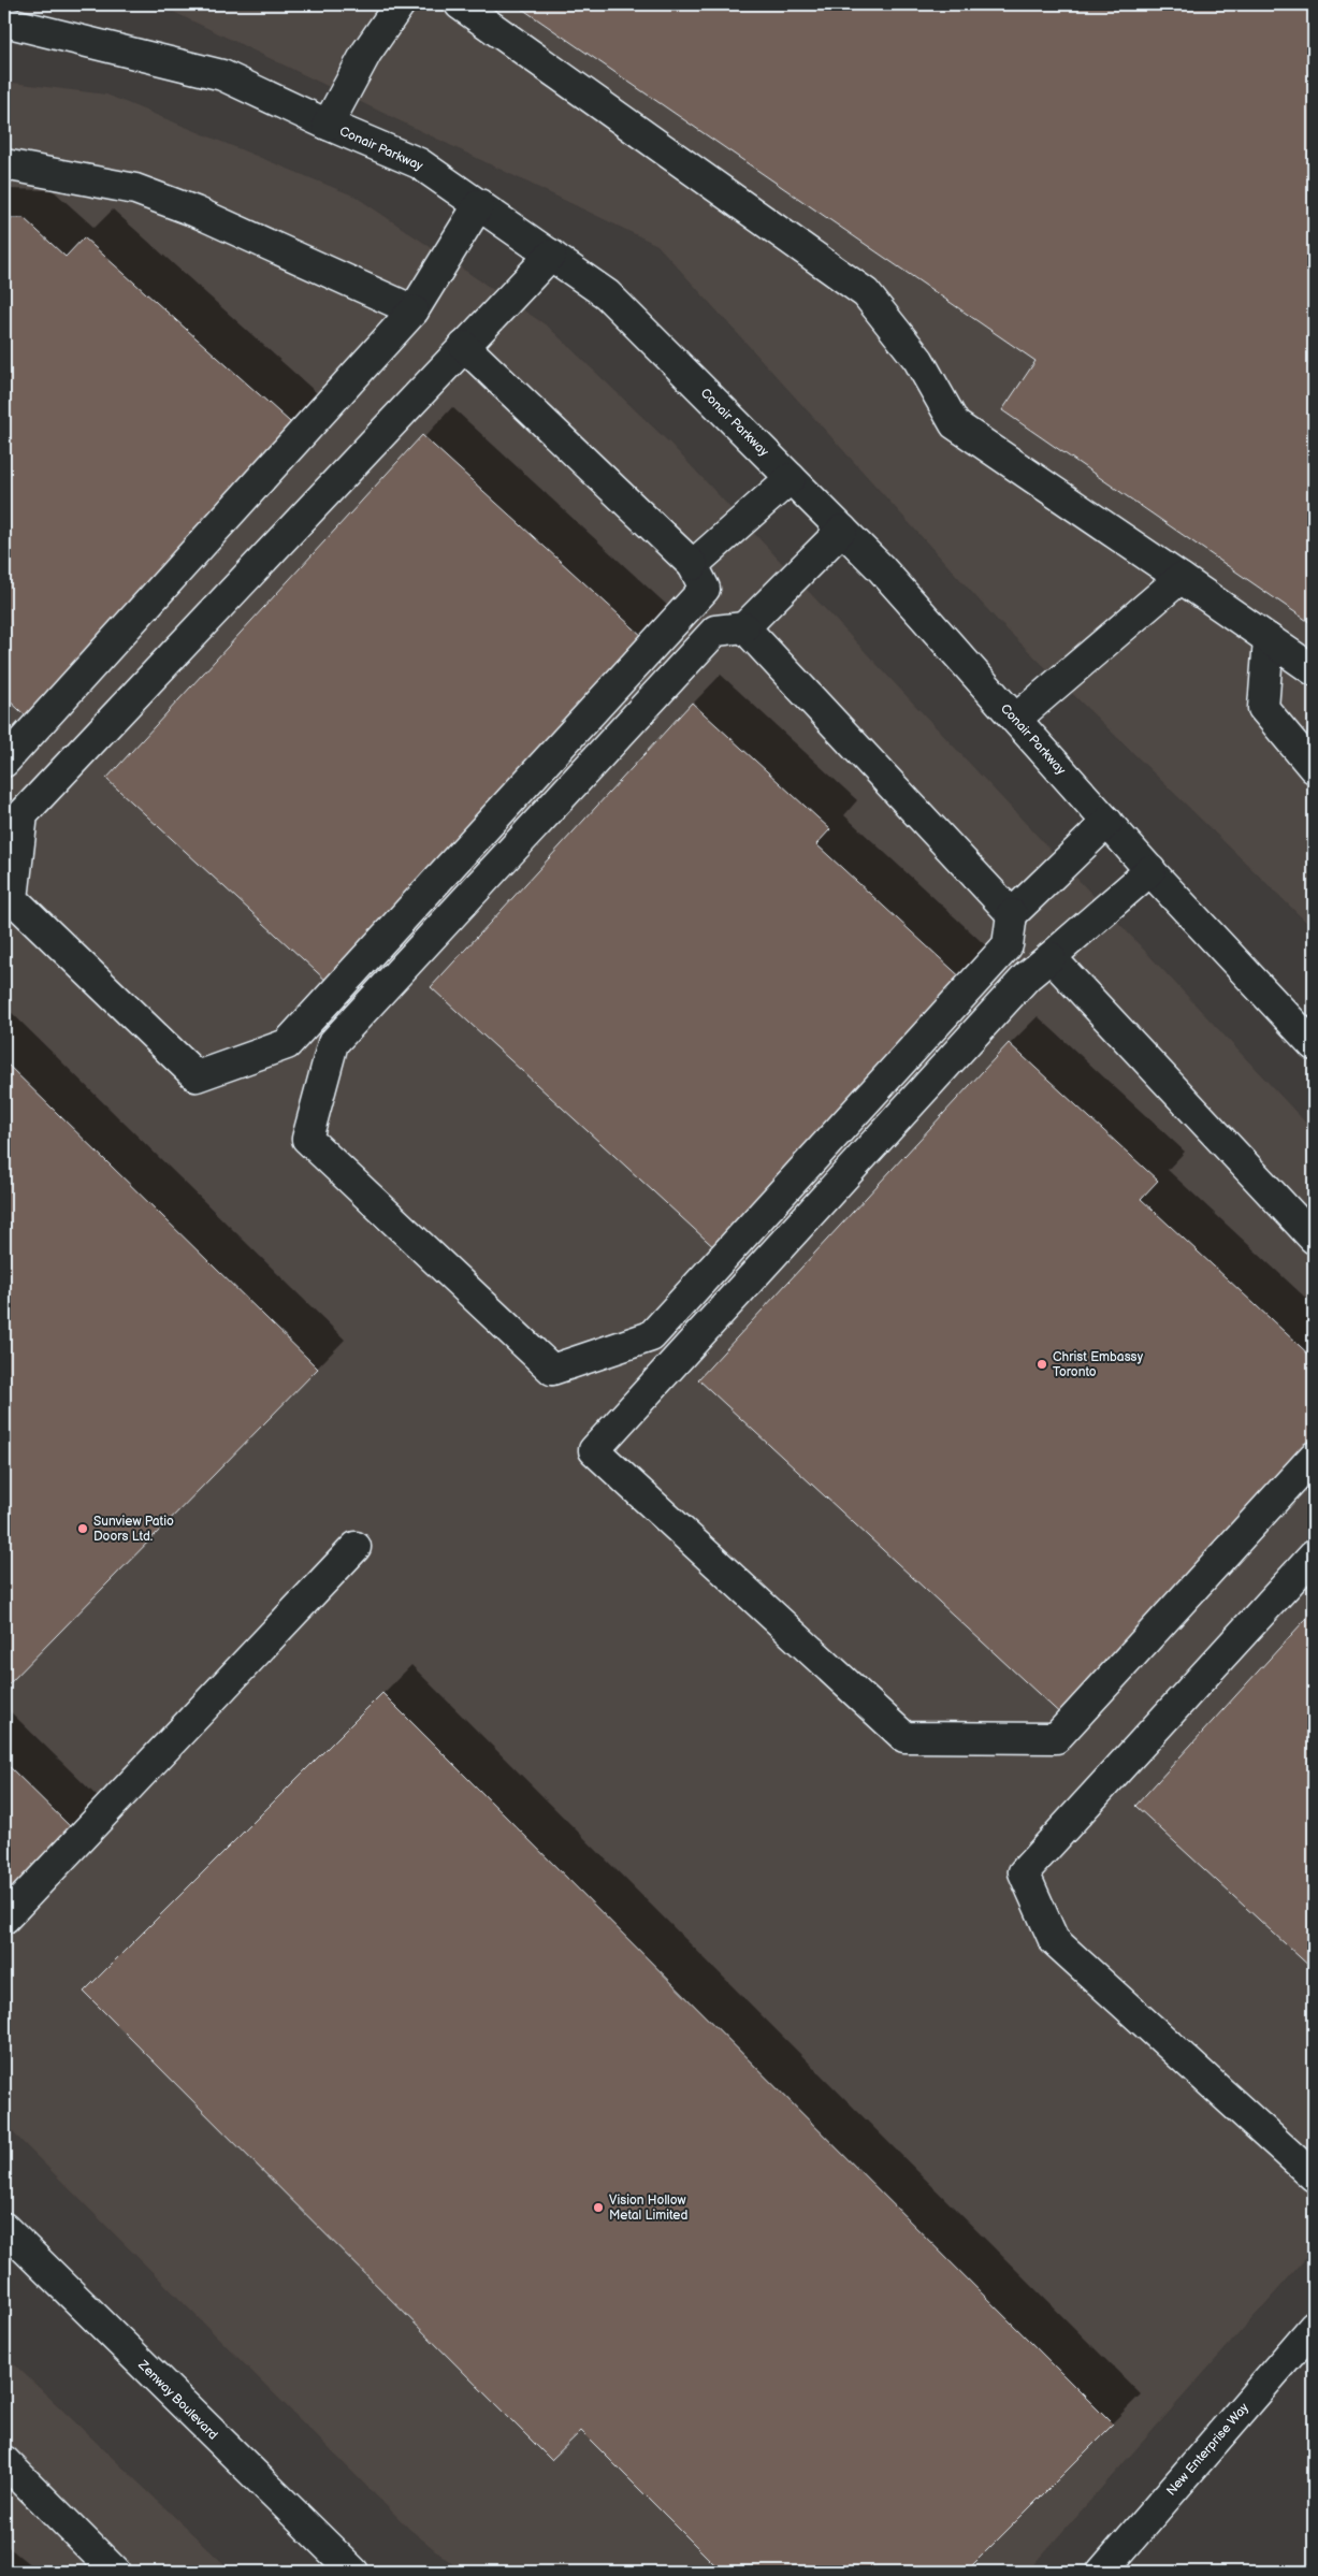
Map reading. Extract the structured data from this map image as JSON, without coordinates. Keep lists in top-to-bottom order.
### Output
{
  "streets": {
    "street": ["Conair Parkway", "Zenway Boulevard", "New Enterprise Way"]
  },
  "places": ["Christ Embassy Toronto", "Sunview Patio Doors Ltd.", "Vision Hollow Metal Limited"]
}
